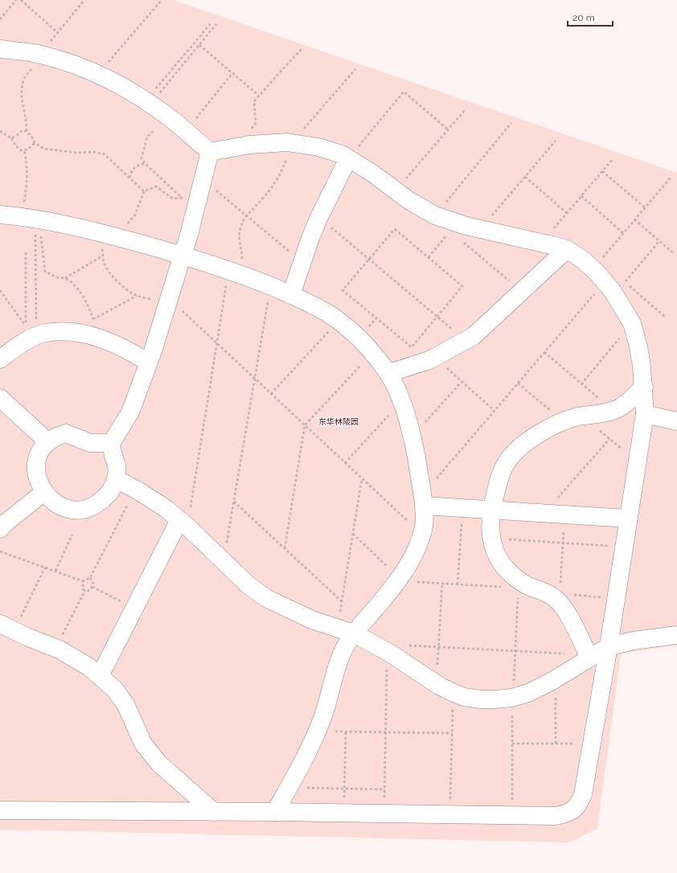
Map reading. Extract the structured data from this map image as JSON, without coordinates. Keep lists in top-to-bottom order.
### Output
{
  "parks": ["东华林陵园"],
  "scale_bar": "20 m"
}
